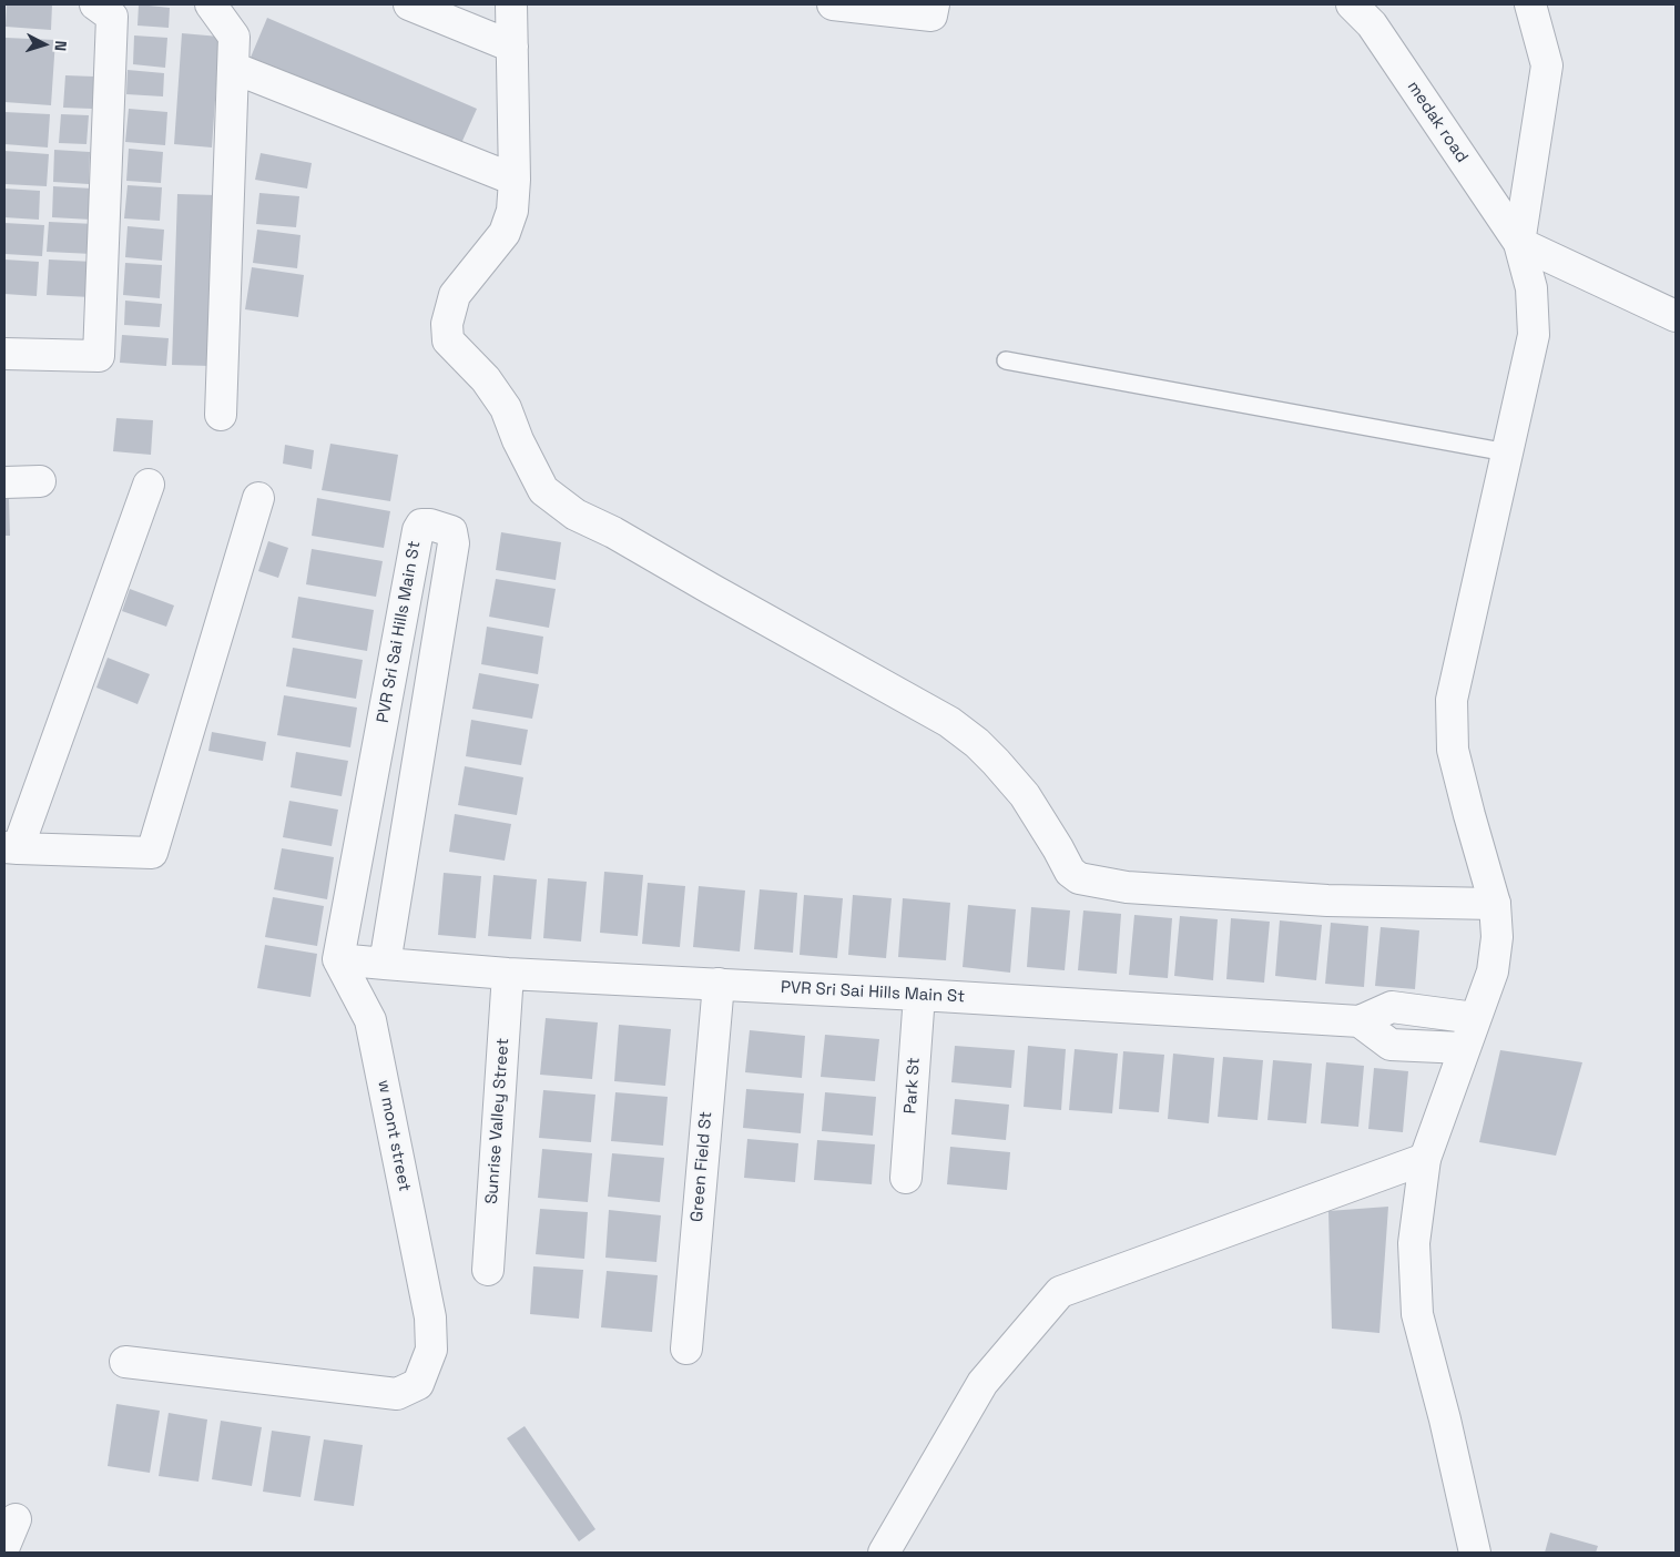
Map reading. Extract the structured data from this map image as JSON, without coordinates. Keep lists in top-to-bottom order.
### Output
{
  "streets": {
    "street": [
      "medak road",
      "PVR Sri Sai Hills Main St",
      "Park St",
      "Sunrise Valley Street",
      "w mont street",
      "Green Field St"
    ]
  },
  "crossings": [
    ["PVR Sri Sai Hills Main St", "Park St"],
    ["PVR Sri Sai Hills Main St", "Sunrise Valley Street"],
    ["PVR Sri Sai Hills Main St", "w mont street"],
    ["PVR Sri Sai Hills Main St", "Green Field St"]
  ],
  "north": "right"
}
